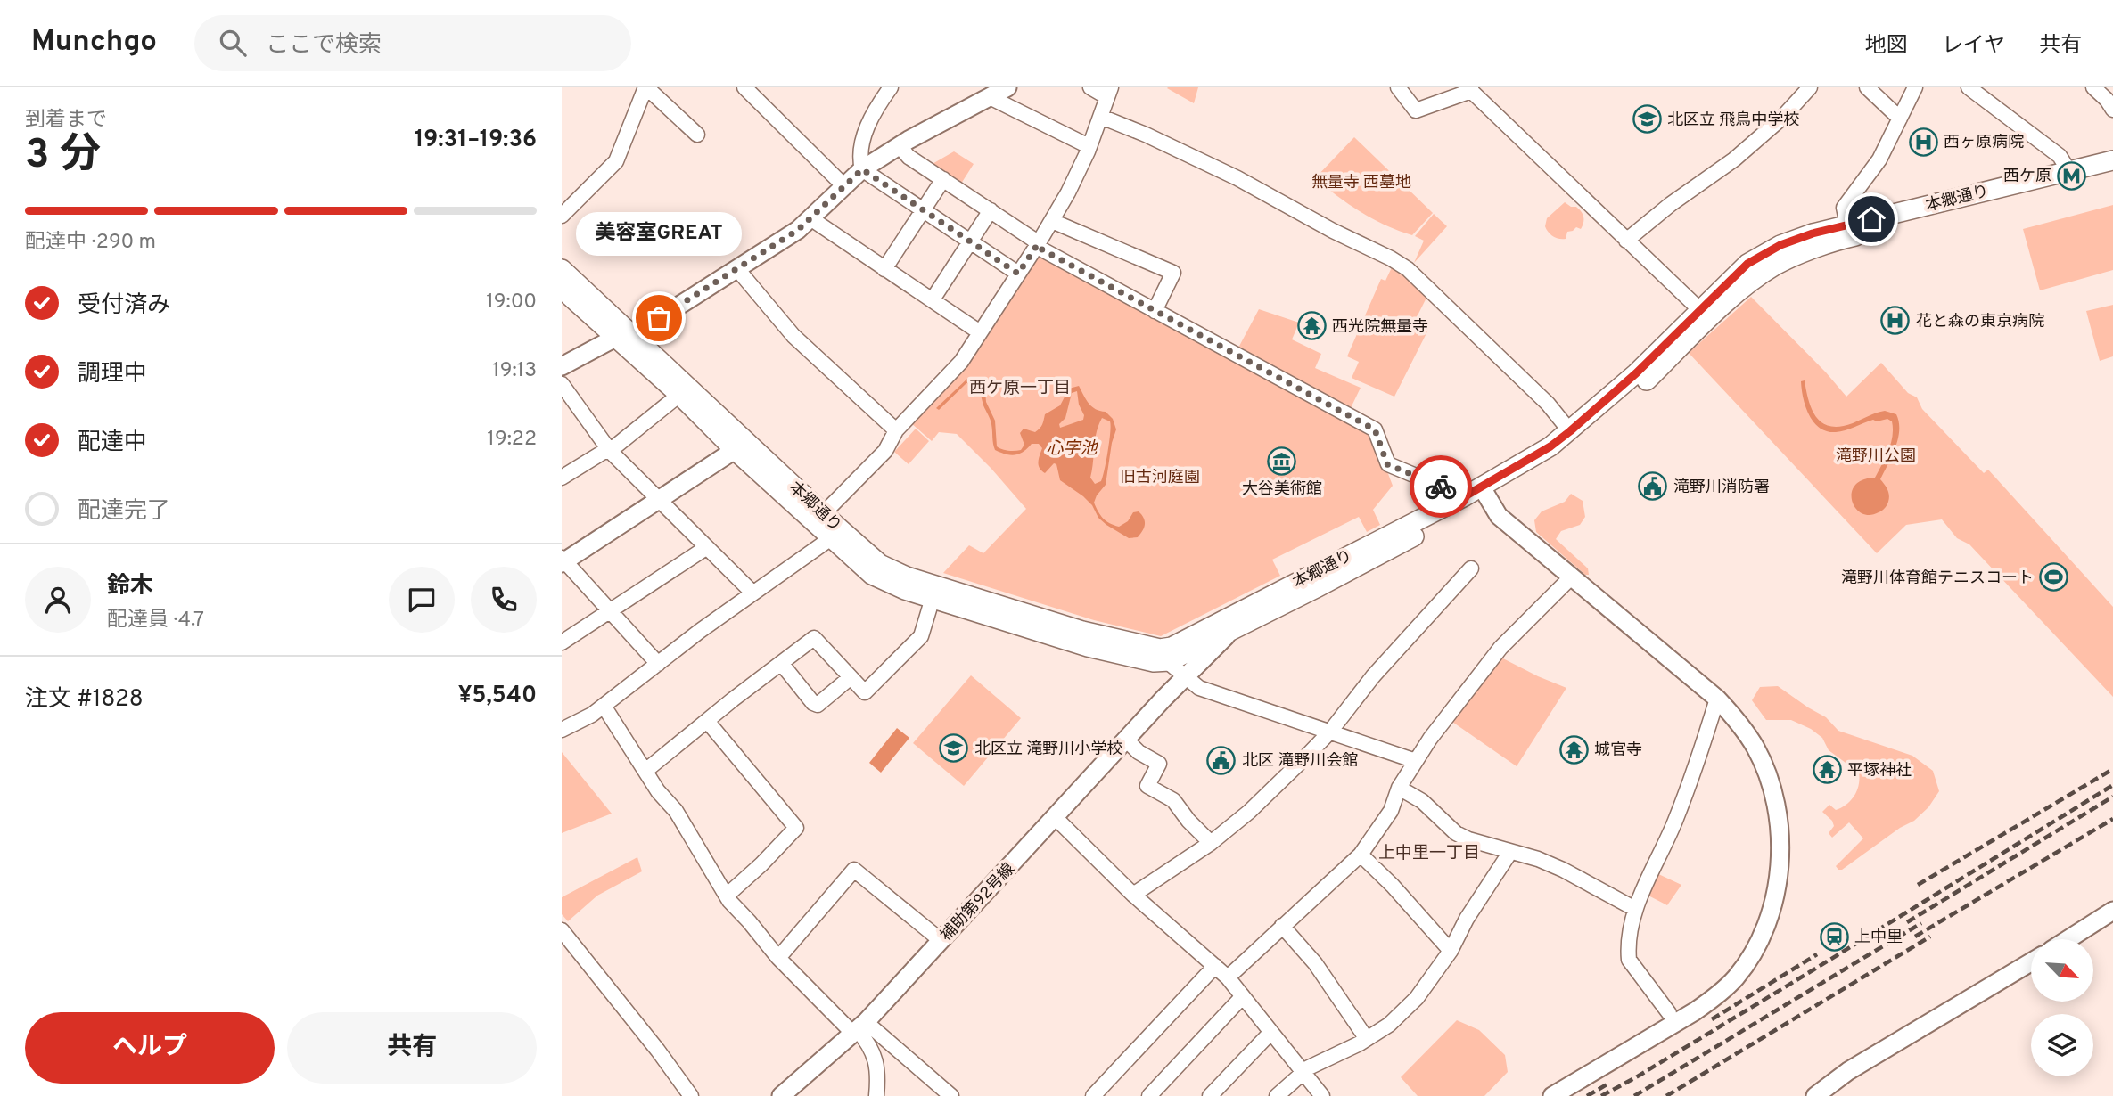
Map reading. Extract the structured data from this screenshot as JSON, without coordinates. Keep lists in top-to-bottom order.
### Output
{
  "streets": {
    "main road": ["本郷通り"],
    "street": ["補助第92号線"]
  },
  "crossings": [
    ["本郷通り", "補助第92号線"]
  ],
  "districts": ["西ケ原一丁目", "上中里一丁目"],
  "water": ["心字池"],
  "parks": ["無量寺 西墓地", "滝野川公園", "旧古河庭園"],
  "places": {
    "school or university": ["北区立 飛鳥中学校", "北区立 滝野川小学校"],
    "hospital": ["西ヶ原病院", "花と森の東京病院"],
    "metro station": ["西ケ原"],
    "other": ["美容室GREAT"],
    "temple": ["西光院無量寺", "城官寺", "平塚神社"],
    "museum": ["大谷美術館"],
    "public building": ["滝野川消防署", "北区 滝野川会館"],
    "sports": ["滝野川体育館テニスコート"],
    "station": ["上中里"]
  },
  "north": "bottom right",
  "page": {
    "header": "Munchgo",
    "search": "ここで検索",
    "nav": ["地図", "レイヤ", "共有"],
    "heading": ["3 分", "到着まで", "19:31–19:36"],
    "panel": [
      "鈴木",
      "配達員 · 4.7",
      "注文 #1828",
      "¥5,540"
    ],
    "bar": "配達中 · 290 m",
    "bubble": "美容室GREAT",
    "list": [
      ["受付済み", "19:00"],
      ["調理中", "19:13"],
      ["配達中", "19:22"],
      "配達完了"
    ],
    "buttons": ["ヘルプ", "共有"]
  }
}
